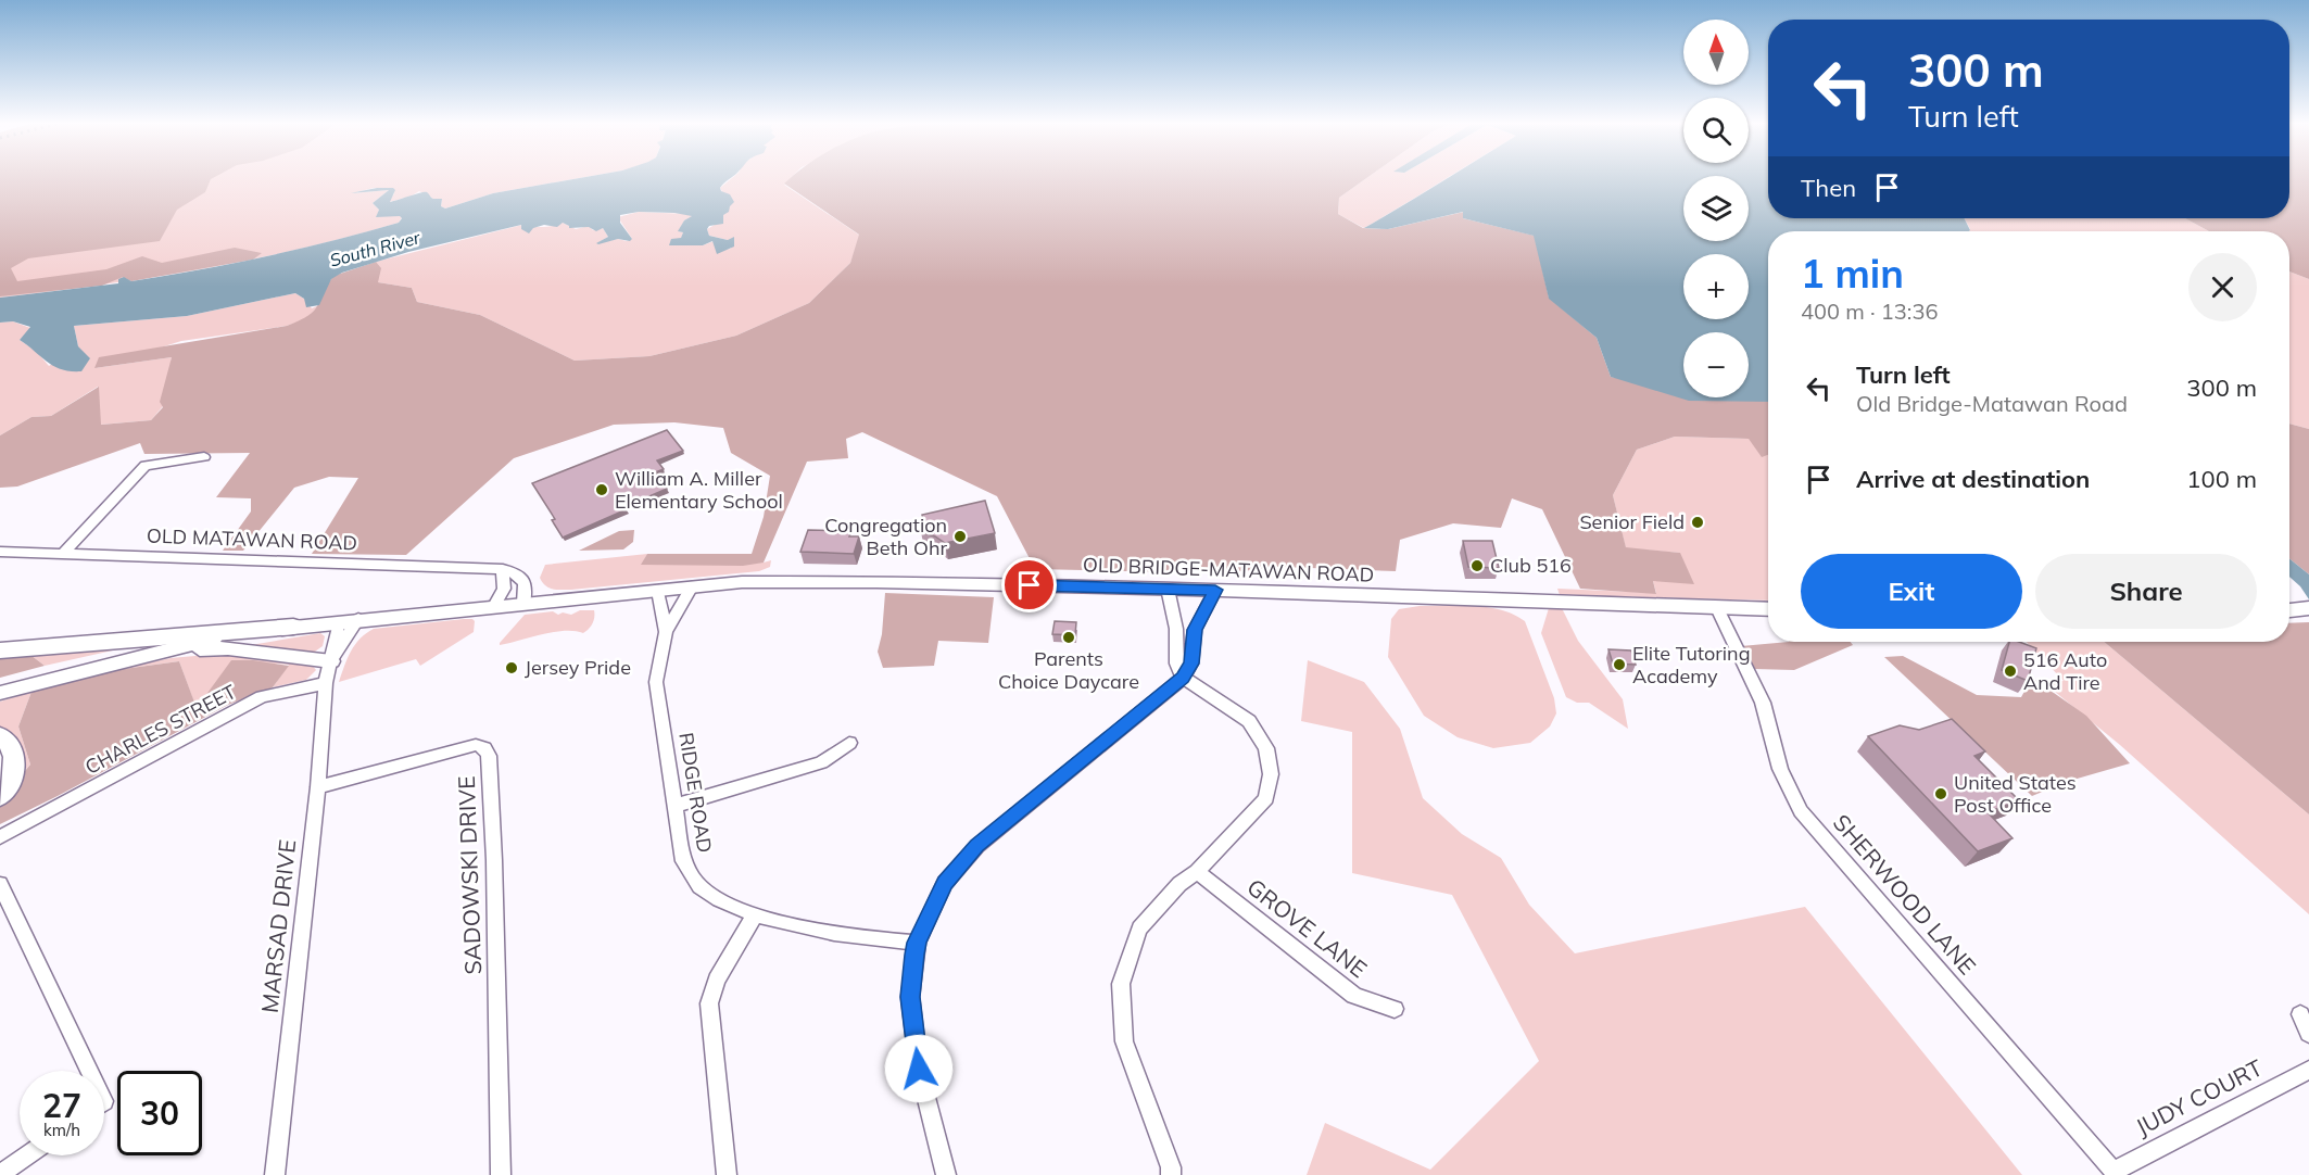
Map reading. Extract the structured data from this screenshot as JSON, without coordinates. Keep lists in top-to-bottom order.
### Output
{
  "streets": {
    "main road": ["OLD BRIDGE-MATAWAN ROAD"],
    "street": [
      "OLD MATAWAN ROAD",
      "CHARLES STREET",
      "RIDGE ROAD",
      "SADOWSKI DRIVE",
      "SHERWOOD LANE",
      "MARSAD DRIVE",
      "GROVE LANE",
      "JUDY COURT"
    ]
  },
  "crossings": [
    ["OLD BRIDGE-MATAWAN ROAD", "RIDGE ROAD"],
    ["OLD BRIDGE-MATAWAN ROAD", "SHERWOOD LANE"],
    ["CHARLES STREET", "MARSAD DRIVE"],
    ["SADOWSKI DRIVE", "MARSAD DRIVE"],
    ["SHERWOOD LANE", "JUDY COURT"]
  ],
  "water": ["South River"],
  "places": [
    "William A. Miller Elementary School",
    "Senior Field",
    "Congregation Beth Ohr",
    "Club 516",
    "Parents Choice Daycare",
    "Elite Tutoring Academy",
    "Jersey Pride",
    "516 Auto And Tire",
    "United States Post Office"
  ],
  "north": "top",
  "page": {
    "map_buttons": ["+", "−"],
    "turn": ["300 m", "Turn left"],
    "then": "Then",
    "heading": ["1 min", "400 m · 13:36"],
    "list": [
      {
        "name": "Turn left",
        "note": "Old Bridge-Matawan Road",
        "value": "300 m"
      },
      {
        "name": "Arrive at destination",
        "value": "100 m"
      }
    ],
    "buttons": ["Exit", "Share"],
    "speed": "27 km/h",
    "limit": "30"
  }
}
